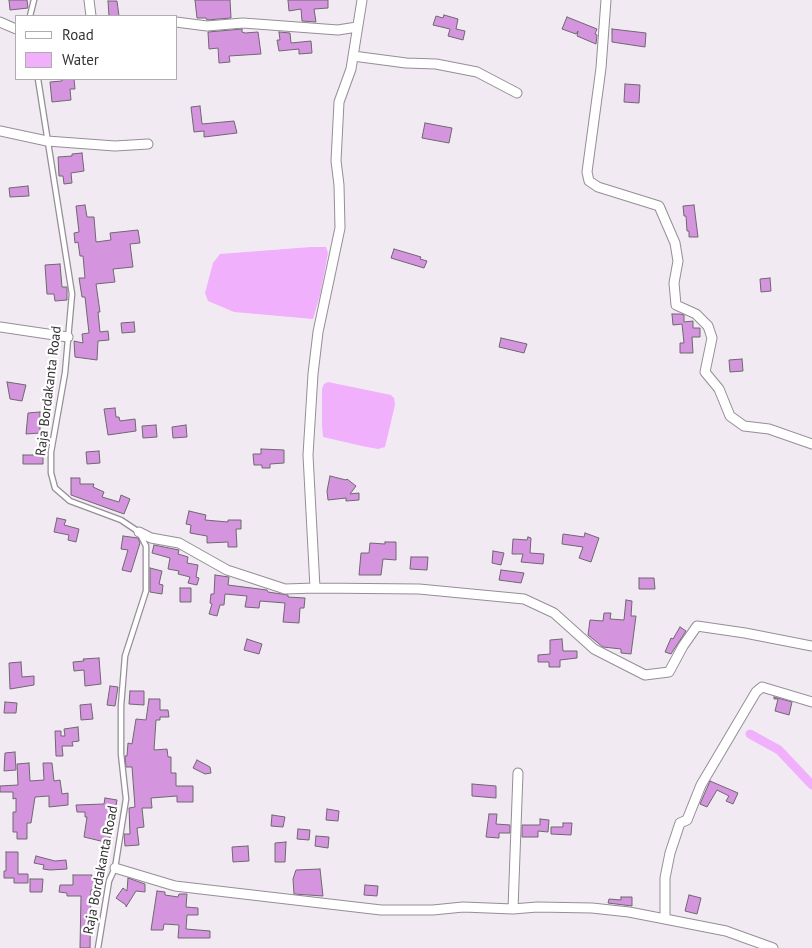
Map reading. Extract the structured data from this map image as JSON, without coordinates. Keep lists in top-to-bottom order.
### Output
{
  "streets": {
    "lane": ["Raja Bordakanta Road"]
  },
  "legend": ["Road", "Water"]
}
